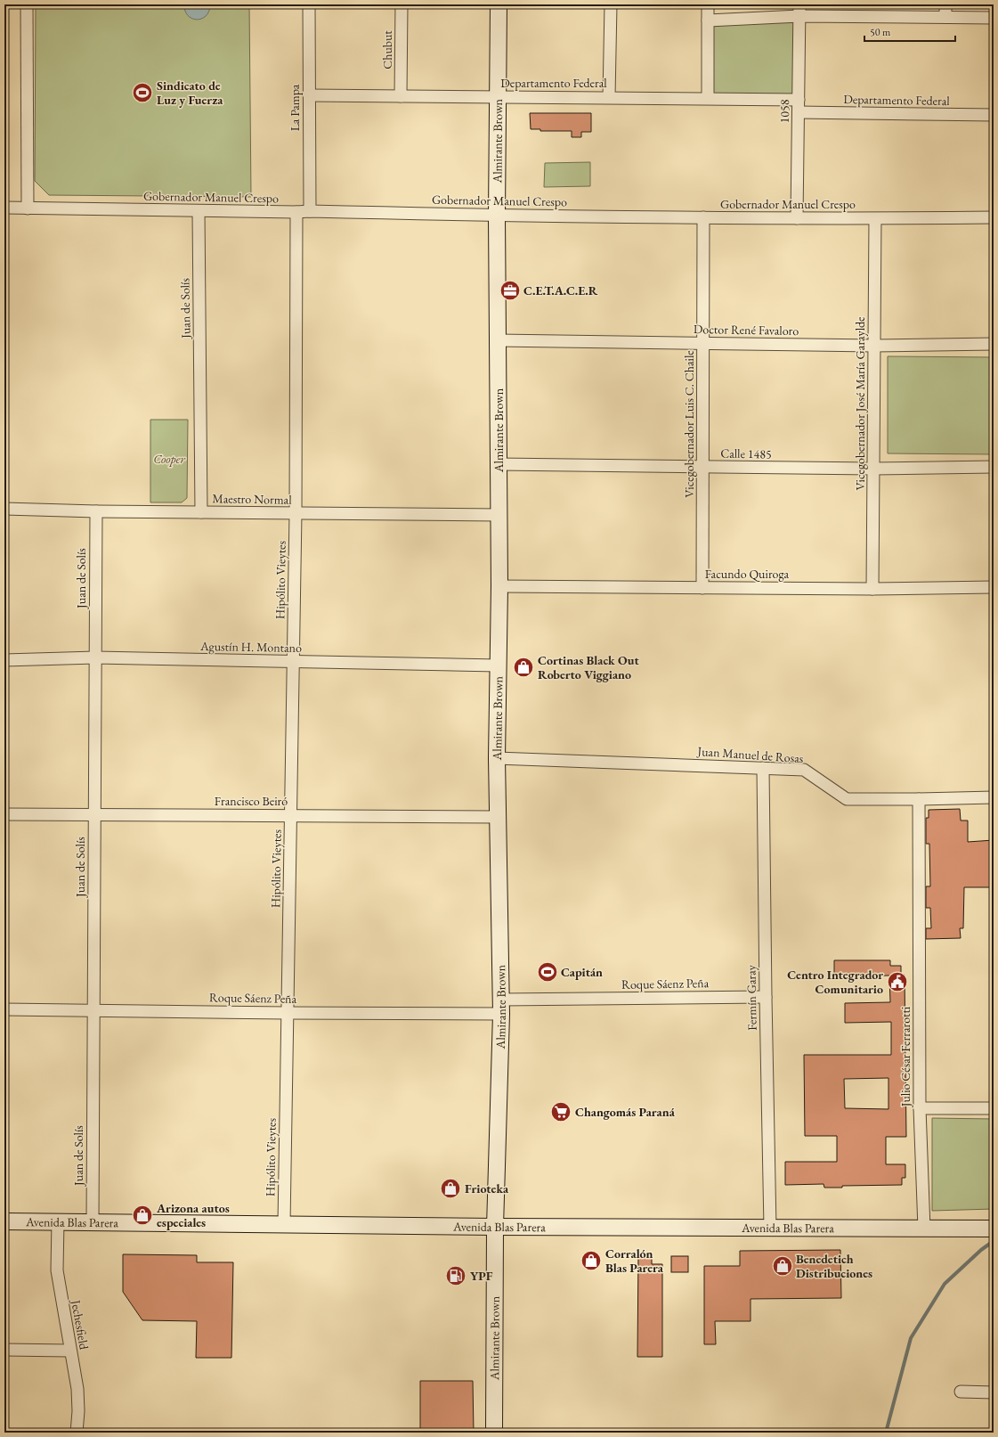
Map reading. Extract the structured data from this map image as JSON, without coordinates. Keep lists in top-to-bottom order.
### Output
{
  "streets": {
    "main road": ["Almirante Brown", "Avenida Blas Parera"],
    "street": [
      "Chubut",
      "Departamento Federal",
      "La Pampa",
      "1058",
      "Gobernador Manuel Crespo",
      "Juan de Solís",
      "Doctor René Favaloro",
      "Vicegobernador José María Garaylde",
      "Vicegobernador Luis C. Chaile",
      "Calle 1485",
      "Maestro Normal",
      "Facundo Quiroga",
      "Hipólito Vieytes",
      "Agustín H. Montano",
      "Juan Manuel de Rosas",
      "Francisco Beiró",
      "Roque Sáenz Peña",
      "Fermín Garay",
      "Julio César Ferrarotti",
      "Jechesfield"
    ]
  },
  "crossings": [
    ["Chubut", "Departamento Federal"],
    ["Departamento Federal", "La Pampa"],
    ["Departamento Federal", "1058"],
    ["Departamento Federal", "Almirante Brown"],
    ["La Pampa", "Gobernador Manuel Crespo"],
    ["1058", "Gobernador Manuel Crespo"],
    ["Almirante Brown", "Gobernador Manuel Crespo"],
    ["Almirante Brown", "Doctor René Favaloro"],
    ["Almirante Brown", "Calle 1485"],
    ["Almirante Brown", "Maestro Normal"],
    ["Almirante Brown", "Facundo Quiroga"],
    ["Almirante Brown", "Agustín H. Montano"],
    ["Almirante Brown", "Juan Manuel de Rosas"],
    ["Almirante Brown", "Francisco Beiró"],
    ["Almirante Brown", "Roque Sáenz Peña"],
    ["Almirante Brown", "Avenida Blas Parera"],
    ["Gobernador Manuel Crespo", "Juan de Solís"],
    ["Gobernador Manuel Crespo", "Vicegobernador José María Garaylde"],
    ["Gobernador Manuel Crespo", "Vicegobernador Luis C. Chaile"],
    ["Gobernador Manuel Crespo", "Hipólito Vieytes"],
    ["Juan de Solís", "Maestro Normal"],
    ["Juan de Solís", "Agustín H. Montano"],
    ["Juan de Solís", "Francisco Beiró"],
    ["Juan de Solís", "Roque Sáenz Peña"],
    ["Juan de Solís", "Avenida Blas Parera"],
    ["Doctor René Favaloro", "Vicegobernador José María Garaylde"],
    ["Doctor René Favaloro", "Vicegobernador Luis C. Chaile"],
    ["Vicegobernador José María Garaylde", "Calle 1485"],
    ["Vicegobernador José María Garaylde", "Facundo Quiroga"],
    ["Vicegobernador Luis C. Chaile", "Calle 1485"],
    ["Vicegobernador Luis C. Chaile", "Facundo Quiroga"],
    ["Maestro Normal", "Hipólito Vieytes"],
    ["Hipólito Vieytes", "Agustín H. Montano"],
    ["Hipólito Vieytes", "Francisco Beiró"],
    ["Hipólito Vieytes", "Roque Sáenz Peña"],
    ["Hipólito Vieytes", "Avenida Blas Parera"],
    ["Juan Manuel de Rosas", "Fermín Garay"],
    ["Juan Manuel de Rosas", "Julio César Ferrarotti"],
    ["Roque Sáenz Peña", "Fermín Garay"],
    ["Fermín Garay", "Avenida Blas Parera"],
    ["Julio César Ferrarotti", "Avenida Blas Parera"],
    ["Avenida Blas Parera", "Jechesfield"]
  ],
  "parks": ["Cooper"],
  "places": {
    "sports": ["Sindicato de Luz y Fuerza", "Capitán"],
    "office": ["C.E.T.A.C.E.R"],
    "shop": [
      "Cortinas Black Out Roberto Viggiano",
      "Frioteka",
      "Arizona autos especiales",
      "Corralón Blas Parera",
      "Benedetich Distribuciones"
    ],
    "public building": ["Centro Integrador Comunitario"],
    "supermarket": ["Changomás Paraná"],
    "fuel station": ["YPF"]
  },
  "scale_bar": "50 m"
}
